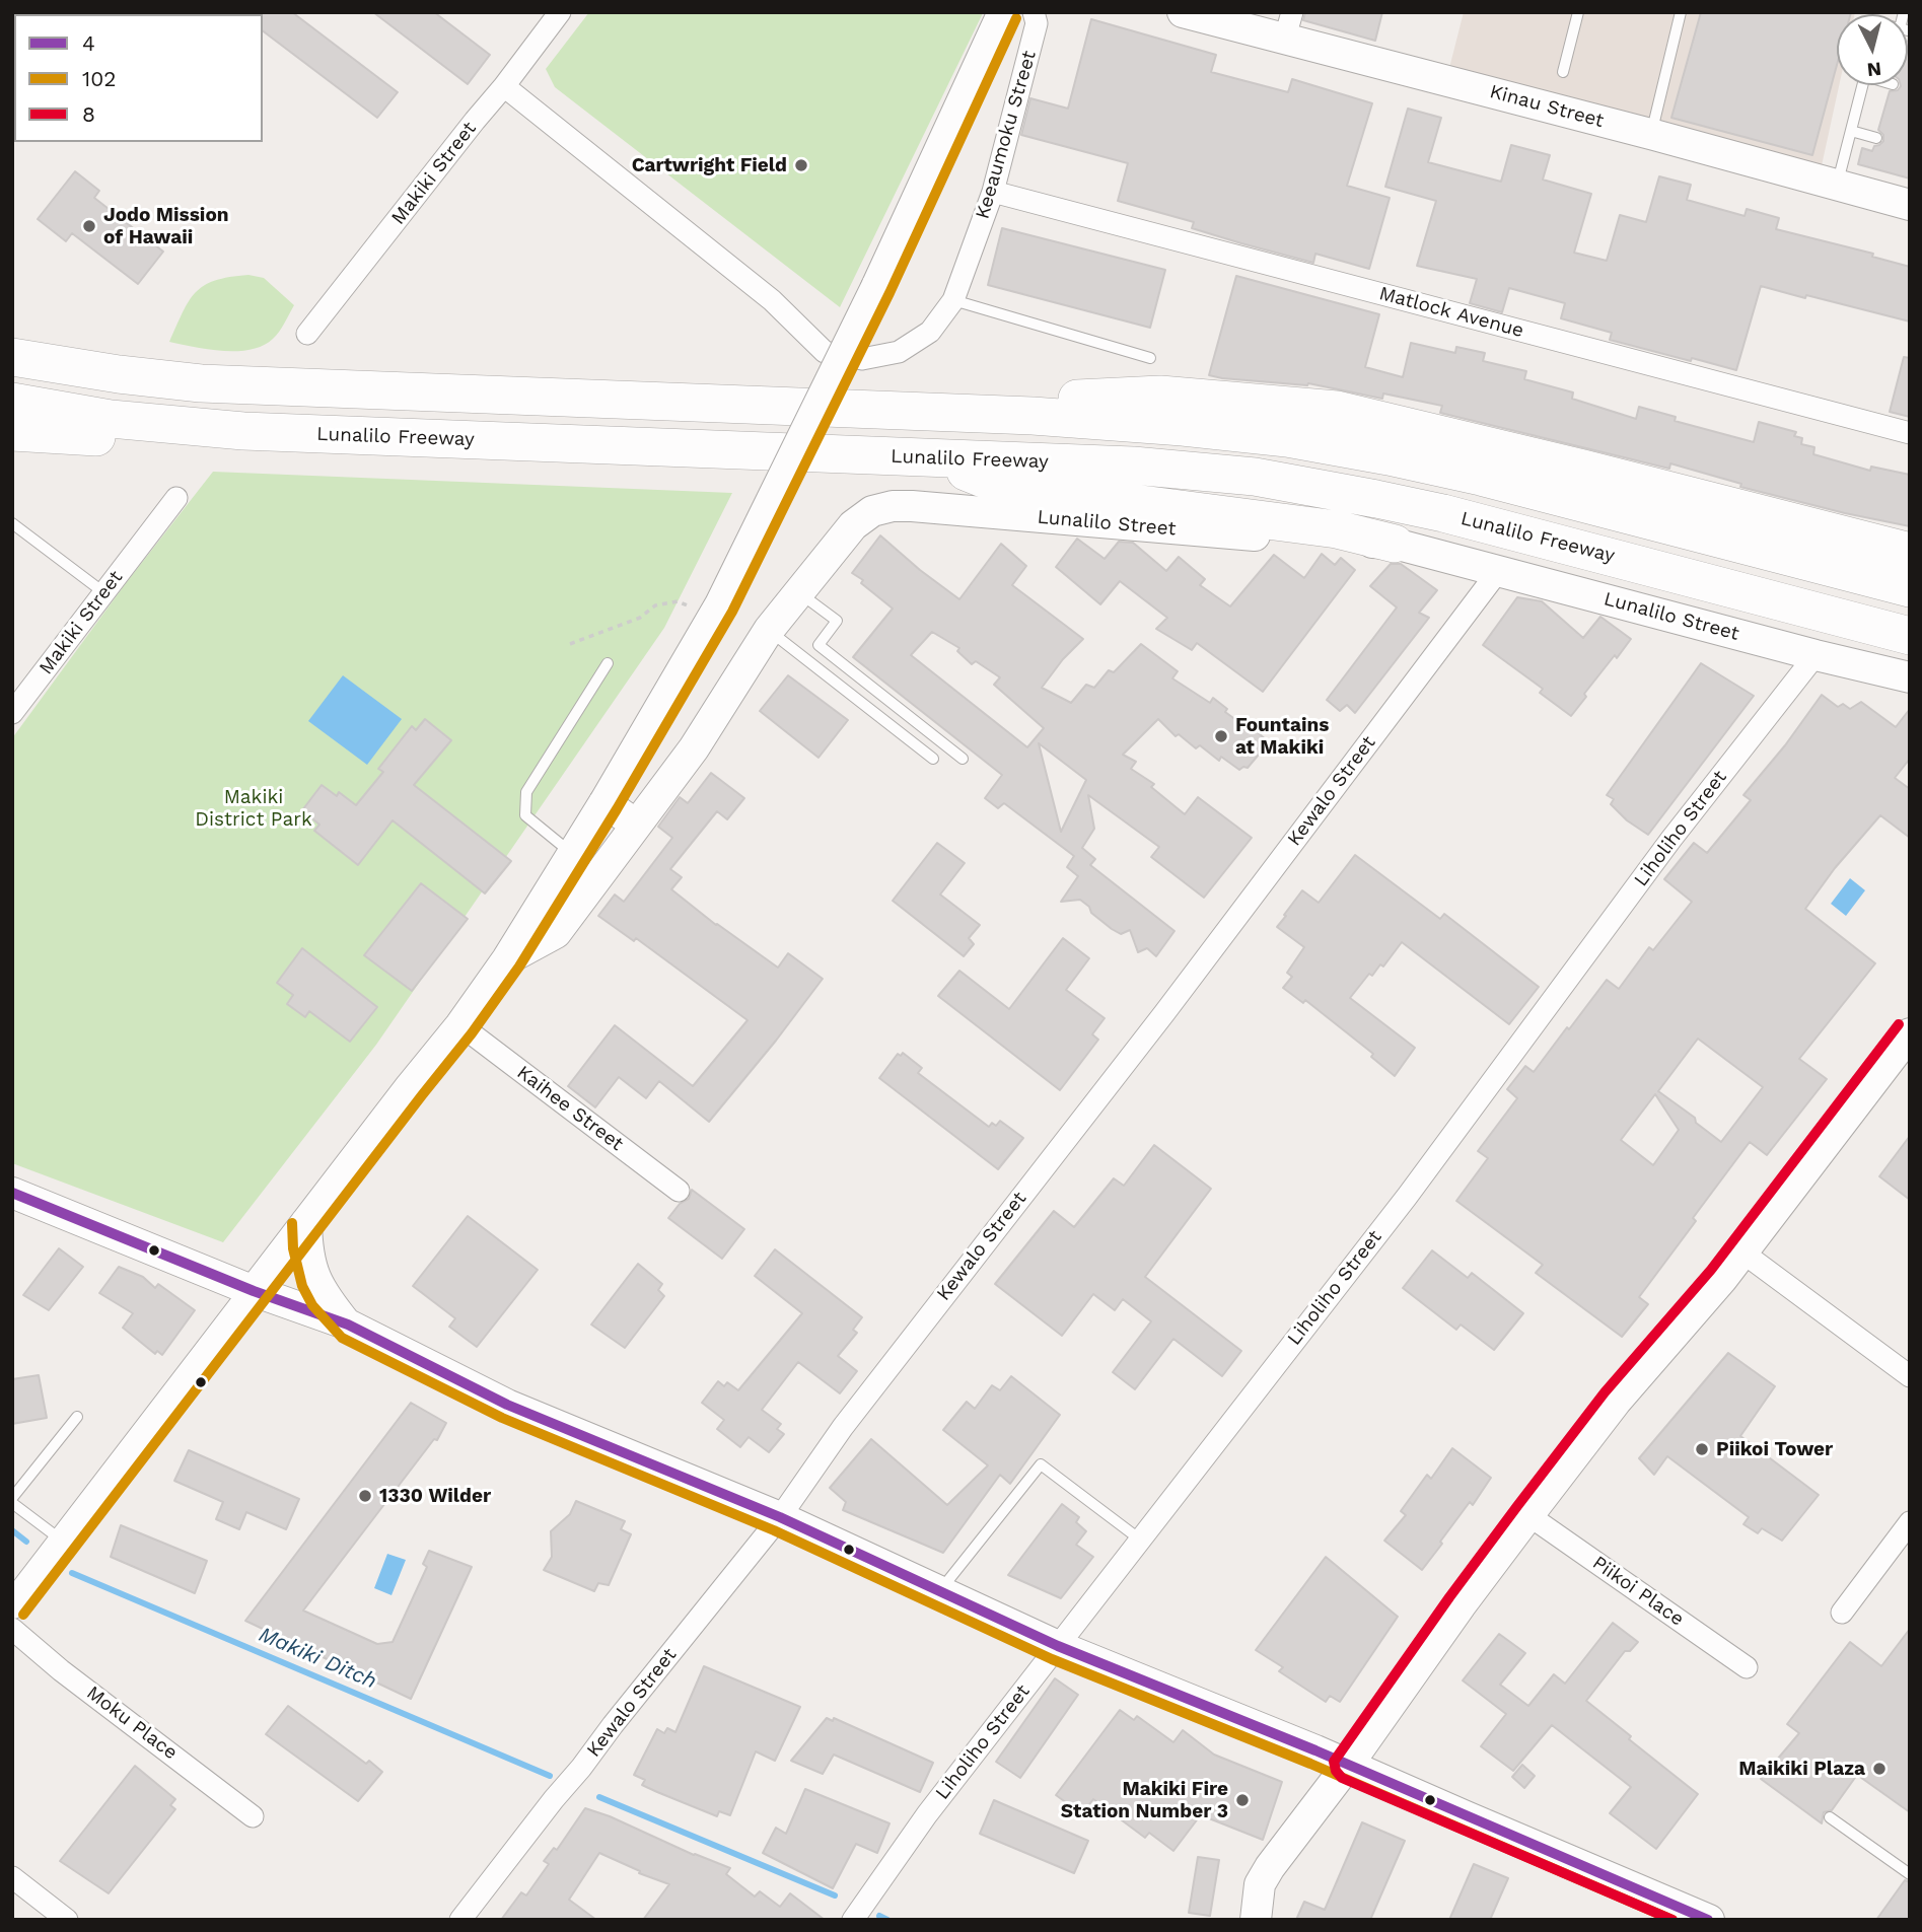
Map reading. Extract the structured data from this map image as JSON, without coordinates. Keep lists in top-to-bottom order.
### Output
{
  "streets": {
    "highway": ["Lunalilo Freeway"],
    "main road": ["Kinau Street", "Keeaumoku Street", "Lunalilo Street"],
    "street": [
      "Makiki Street",
      "Matlock Avenue",
      "Kewalo Street",
      "Liholiho Street",
      "Kaihee Street",
      "Piikoi Place",
      "Moku Place"
    ]
  },
  "crossings": [
    ["Keeaumoku Street", "Makiki Street"],
    ["Keeaumoku Street", "Matlock Avenue"],
    ["Keeaumoku Street", "Lunalilo Street"],
    ["Keeaumoku Street", "Kaihee Street"],
    ["Lunalilo Street", "Kewalo Street"],
    ["Lunalilo Street", "Liholiho Street"]
  ],
  "water": ["Makiki Ditch"],
  "parks": ["Makiki District Park"],
  "places": [
    "Cartwright Field",
    "Jodo Mission of Hawaii",
    "Fountains at Makiki",
    "Piikoi Tower",
    "1330 Wilder",
    "Maikiki Plaza",
    "Makiki Fire Station Number 3"
  ],
  "lines": ["transit line 102", "transit line 8", "transit line 4"],
  "legend": ["4", "102", "8"],
  "north": "bottom"
}
